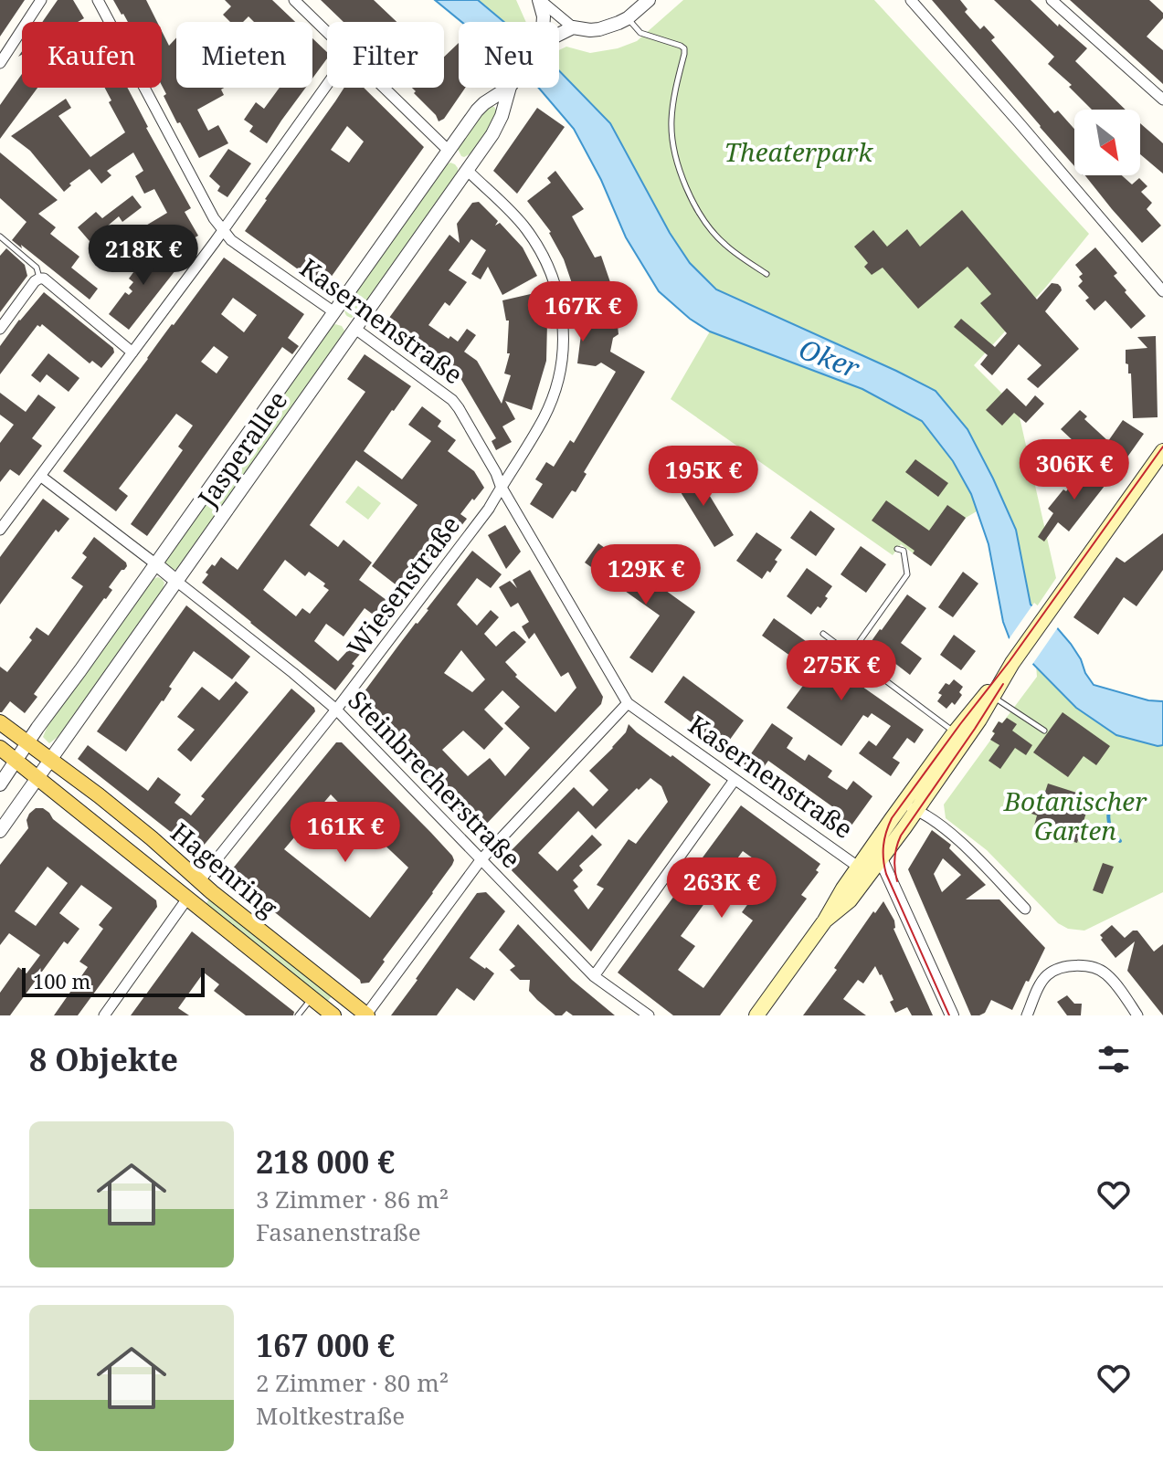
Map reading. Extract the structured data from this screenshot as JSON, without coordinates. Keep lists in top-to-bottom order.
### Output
{
  "streets": {
    "main road": ["Hagenring"],
    "street": [
      "Kasernenstraße",
      "Jasperallee",
      "Wiesenstraße",
      "Steinbrecherstraße"
    ]
  },
  "crossings": [
    ["Kasernenstraße", "Jasperallee"],
    ["Kasernenstraße", "Wiesenstraße"],
    ["Jasperallee", "Wiesenstraße"],
    ["Jasperallee", "Steinbrecherstraße"],
    ["Jasperallee", "Hagenring"],
    ["Wiesenstraße", "Steinbrecherstraße"],
    ["Wiesenstraße", "Hagenring"]
  ],
  "water": ["Oker"],
  "parks": ["Theaterpark", "Botanischer Garten"],
  "scale_bar": "100 m",
  "north": "bottom right",
  "page": {
    "chip": [
      "Kaufen",
      "Mieten",
      "Filter",
      "Neu"
    ],
    "price": [
      "218K €",
      "167K €",
      "306K €",
      "195K €",
      "129K €",
      "275K €",
      "161K €",
      "263K €"
    ],
    "scale": "100 m",
    "heading": "8 Objekte",
    "list": [
      {
        "name": "218 000 €",
        "note": "3 Zimmer · 86 m² · Fasanenstraße"
      },
      {
        "name": "167 000 €",
        "note": "2 Zimmer · 80 m² · Moltkestraße"
      }
    ]
  }
}
